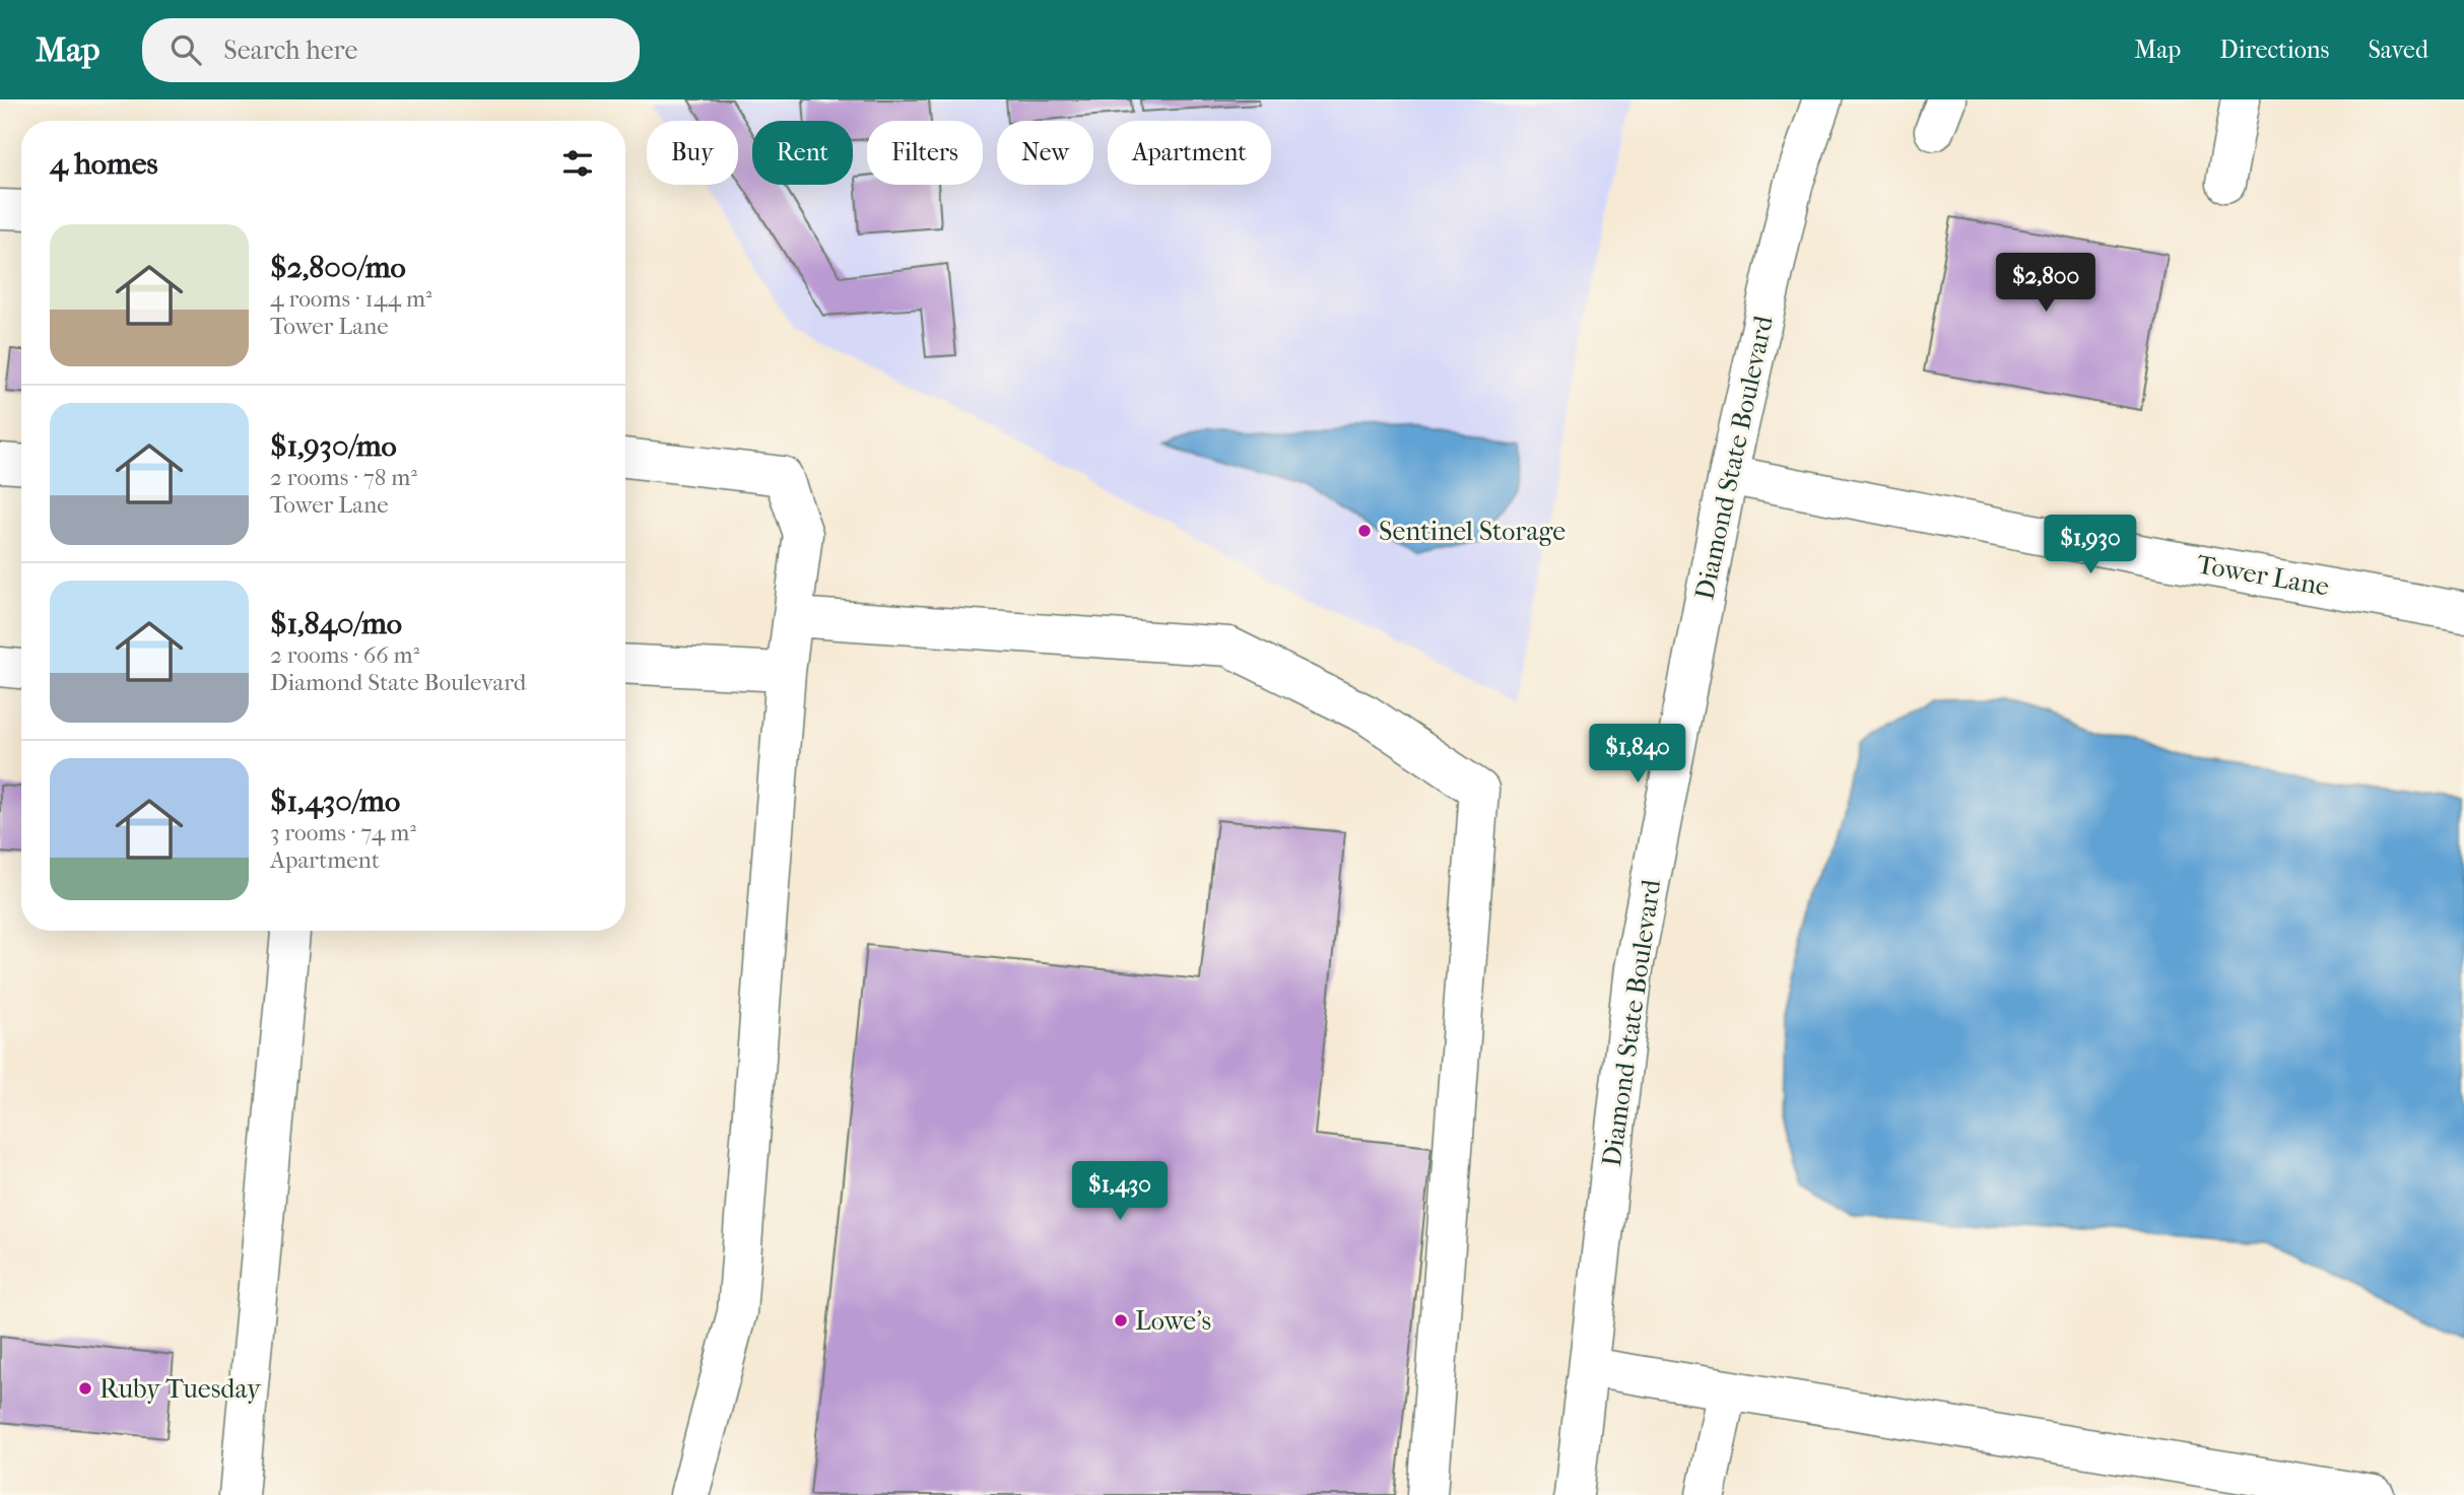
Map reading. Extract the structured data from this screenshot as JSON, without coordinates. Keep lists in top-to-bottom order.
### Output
{
  "streets": {
    "street": ["Diamond State Boulevard", "Tower Lane"]
  },
  "crossings": [
    ["Diamond State Boulevard", "Tower Lane"]
  ],
  "places": ["Sentinel Storage", "Lowe's", "Ruby Tuesday"],
  "page": {
    "header": "Map",
    "search": "Search here",
    "nav": ["Map", "Directions", "Saved"],
    "chip": [
      "Buy",
      "Rent",
      "Filters",
      "New",
      "Apartment"
    ],
    "heading": "4 homes",
    "list": [
      {
        "name": "$2,800/mo",
        "note": "4 rooms · 144 m² · Tower Lane"
      },
      {
        "name": "$1,930/mo",
        "note": "2 rooms · 78 m² · Tower Lane"
      },
      {
        "name": "$1,840/mo",
        "note": "2 rooms · 66 m² · Diamond State Boulevard"
      },
      {
        "name": "$1,430/mo",
        "note": "3 rooms · 74 m² · Apartment"
      }
    ],
    "price": [
      "$2,800",
      "$1,930",
      "$1,840",
      "$1,430"
    ]
  }
}
